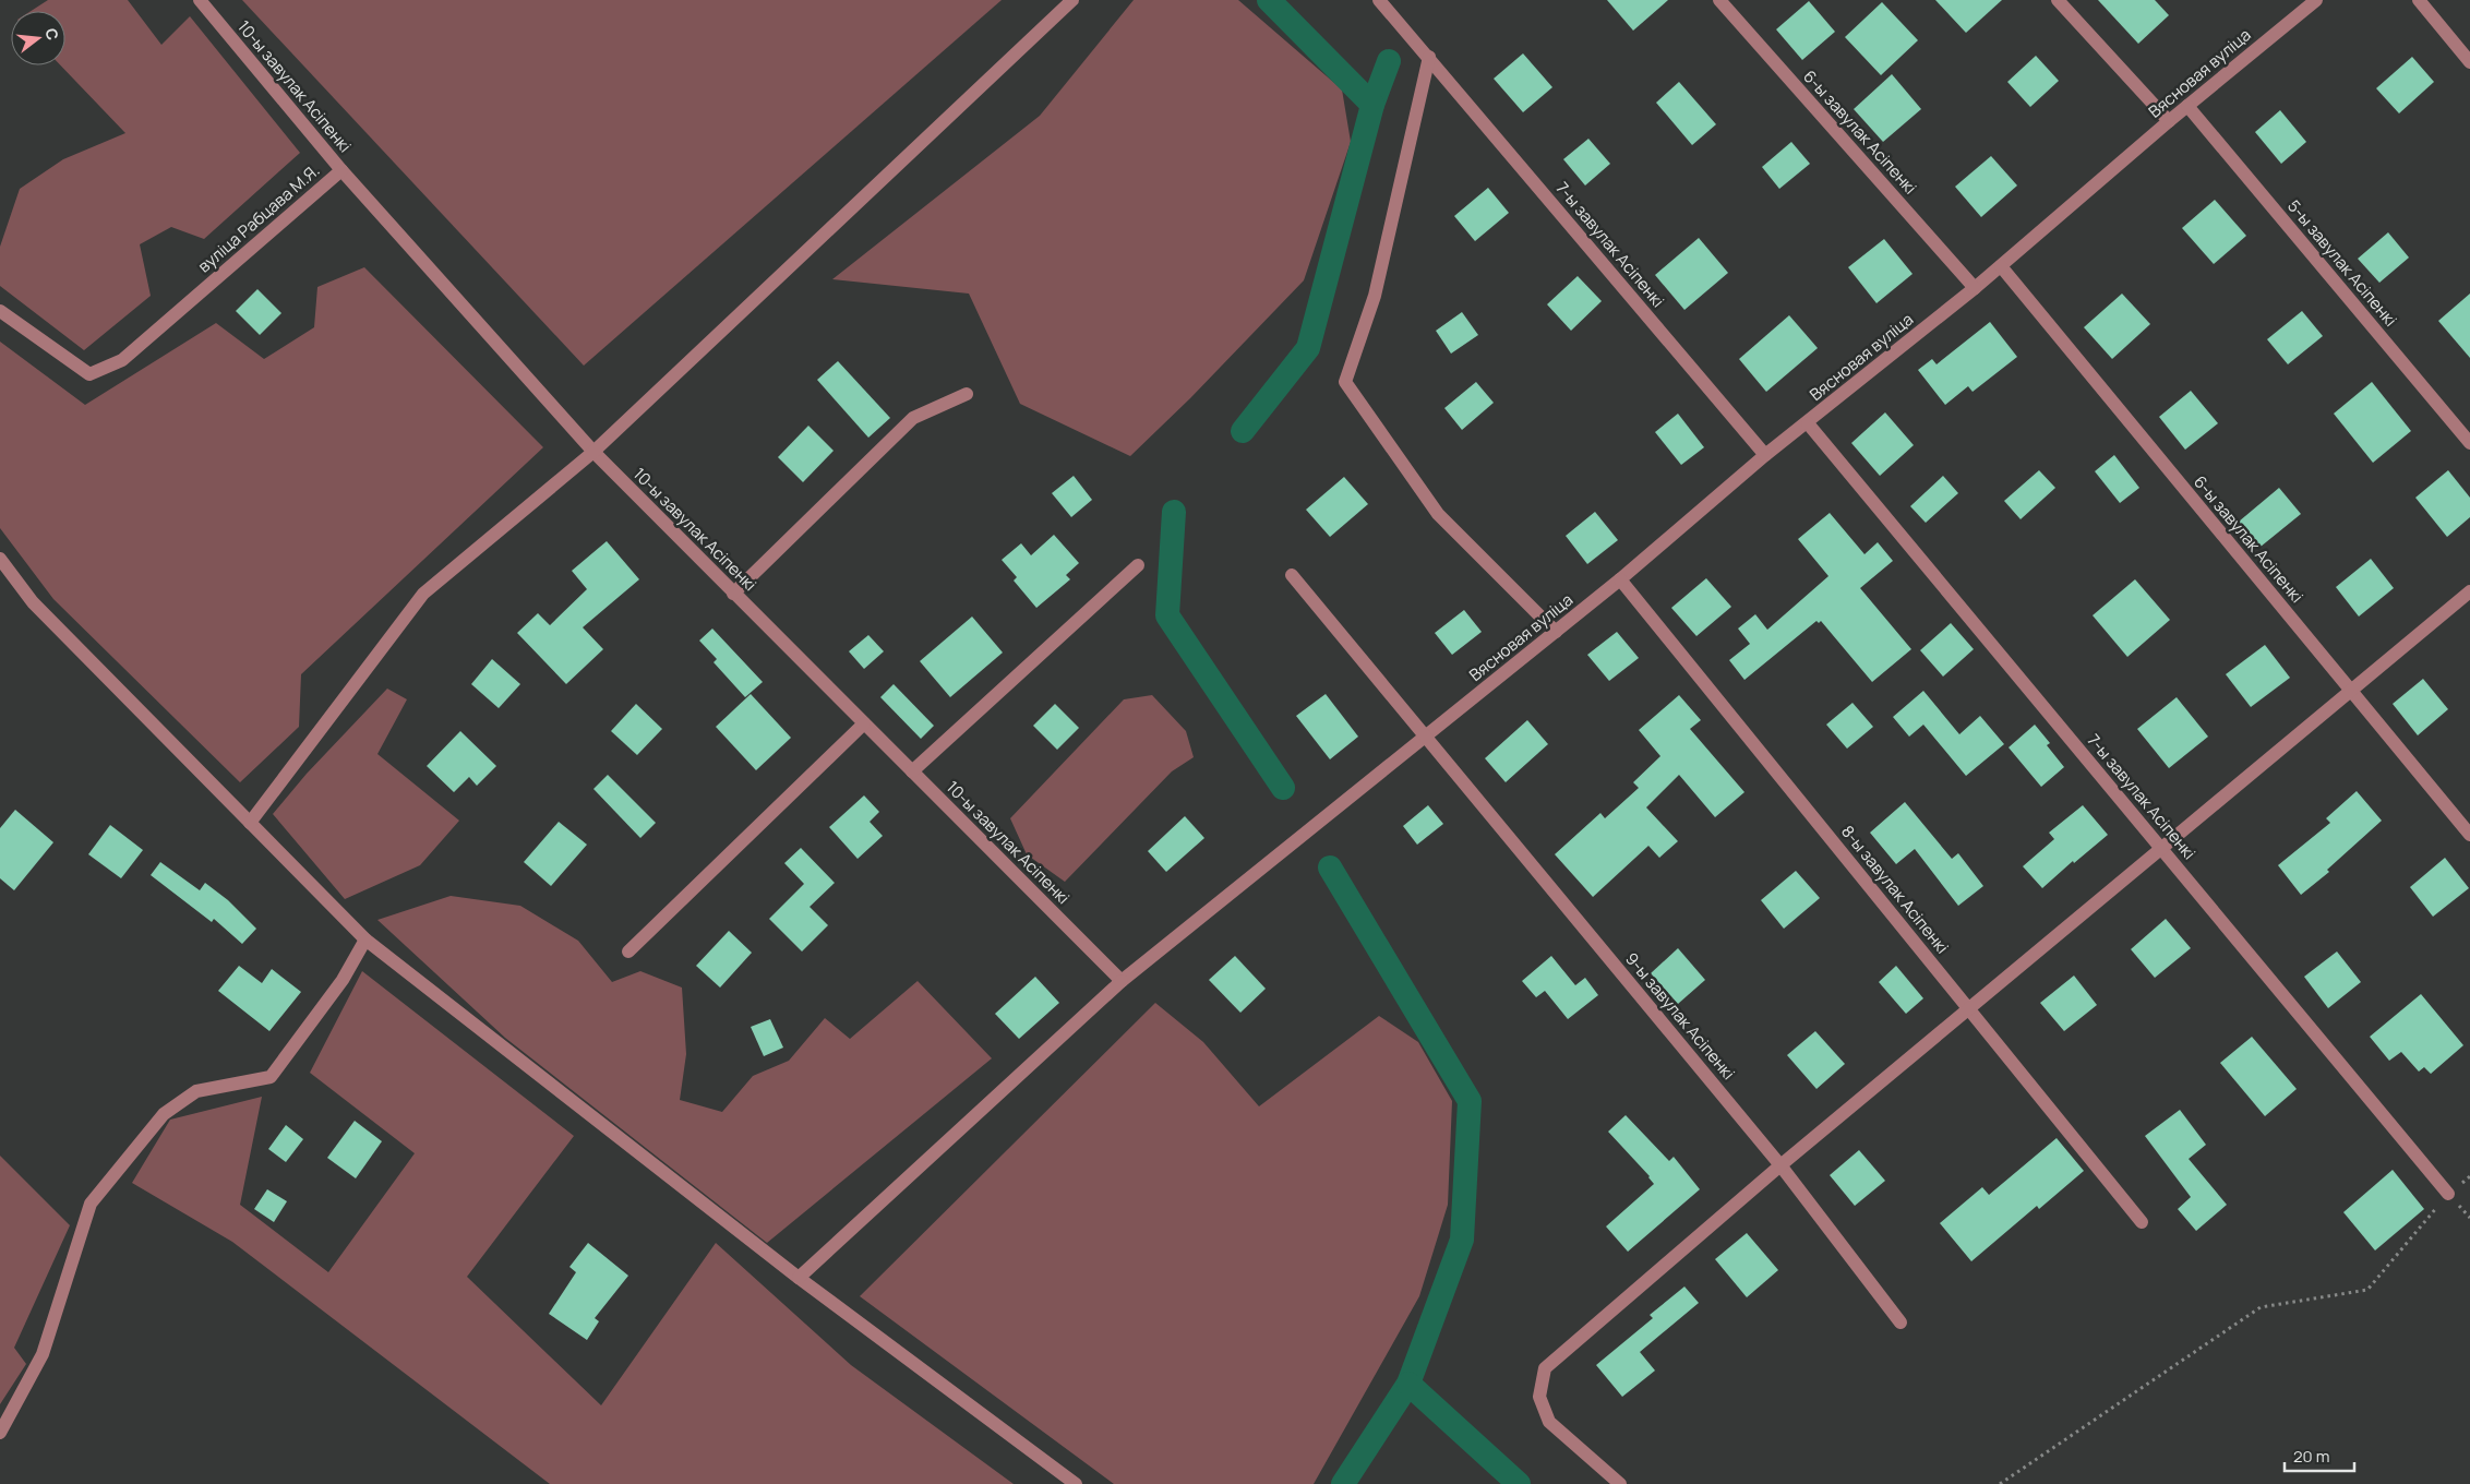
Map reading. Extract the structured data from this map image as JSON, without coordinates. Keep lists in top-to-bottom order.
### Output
{
  "streets": {
    "street": [
      "Вясновая вуліца",
      "10-ы завулак Асіпенкі",
      "6-ы завулак Асіпенкі",
      "вуліца Рабцава М.Я.",
      "7-ы завулак Асіпенкі",
      "5-ы завулак Асіпенкі",
      "8-ы завулак Асіпенкі",
      "9-ы завулак Асіпенкі"
    ]
  },
  "crossings": [
    ["Вясновая вуліца", "6-ы завулак Асіпенкі"],
    ["Вясновая вуліца", "7-ы завулак Асіпенкі"],
    ["Вясновая вуліца", "5-ы завулак Асіпенкі"],
    ["Вясновая вуліца", "8-ы завулак Асіпенкі"],
    ["Вясновая вуліца", "9-ы завулак Асіпенкі"],
    ["10-ы завулак Асіпенкі", "вуліца Рабцава М.Я."]
  ],
  "scale_bar": "20 m",
  "north": "right"
}
